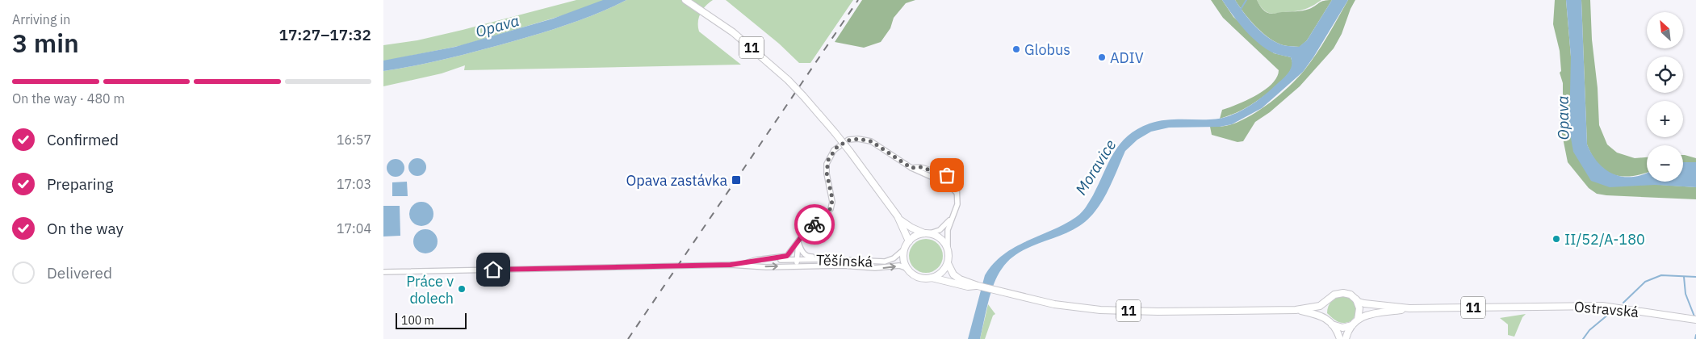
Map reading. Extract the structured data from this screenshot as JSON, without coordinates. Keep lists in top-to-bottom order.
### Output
{
  "streets": {
    "main road": ["11", "Těšínská", "Ostravská"]
  },
  "crossings": [
    ["11", "Těšínská"],
    ["11", "Ostravská"]
  ],
  "water": ["Opava", "Moravice"],
  "places": {
    "other": [
      "Globus",
      "ADIV",
      "II/52/A-180",
      "Práce v dolech"
    ],
    "transit": ["Opava zastávka"]
  },
  "scale_bar": "100 m",
  "north": "top left",
  "page": {
    "heading": ["3 min", "Arriving in", "17:27–17:32"],
    "map_buttons": ["+", "−"],
    "bar": "On the way · 480 m",
    "list": [
      ["Confirmed", "16:57"],
      ["Preparing", "17:03"],
      ["On the way", "17:04"],
      "Delivered"
    ],
    "scale": "100 m"
  }
}
